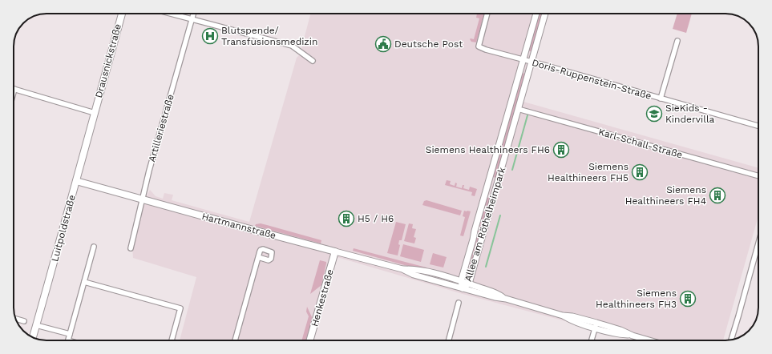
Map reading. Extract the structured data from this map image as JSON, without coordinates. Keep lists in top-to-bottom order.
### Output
{
  "streets": {
    "main road": [
      "Drausnickstraße",
      "Hartmannstraße",
      "Luitpoldstraße",
      "Henkestraße"
    ],
    "street": [
      "Doris-Ruppenstein-Straße",
      "Artilleriestraße",
      "Karl-Schall-Straße",
      "Allee am Röthelheimpark"
    ]
  },
  "crossings": [
    ["Drausnickstraße", "Luitpoldstraße"],
    ["Doris-Ruppenstein-Straße", "Allee am Röthelheimpark"],
    ["Artilleriestraße", "Hartmannstraße"],
    ["Karl-Schall-Straße", "Allee am Röthelheimpark"],
    ["Allee am Röthelheimpark", "Hartmannstraße"],
    ["Hartmannstraße", "Luitpoldstraße"],
    ["Hartmannstraße", "Henkestraße"]
  ],
  "places": {
    "hospital": ["Blutspende/ Transfusionsmedizin"],
    "public building": ["Deutsche Post"],
    "school or university": ["SieKids - Kindervilla"],
    "building": [
      "Siemens Healthineers FH6",
      "Siemens Healthineers FH5",
      "Siemens Healthineers FH4",
      "H5 / H6",
      "Siemens Healthineers FH3"
    ]
  }
}
